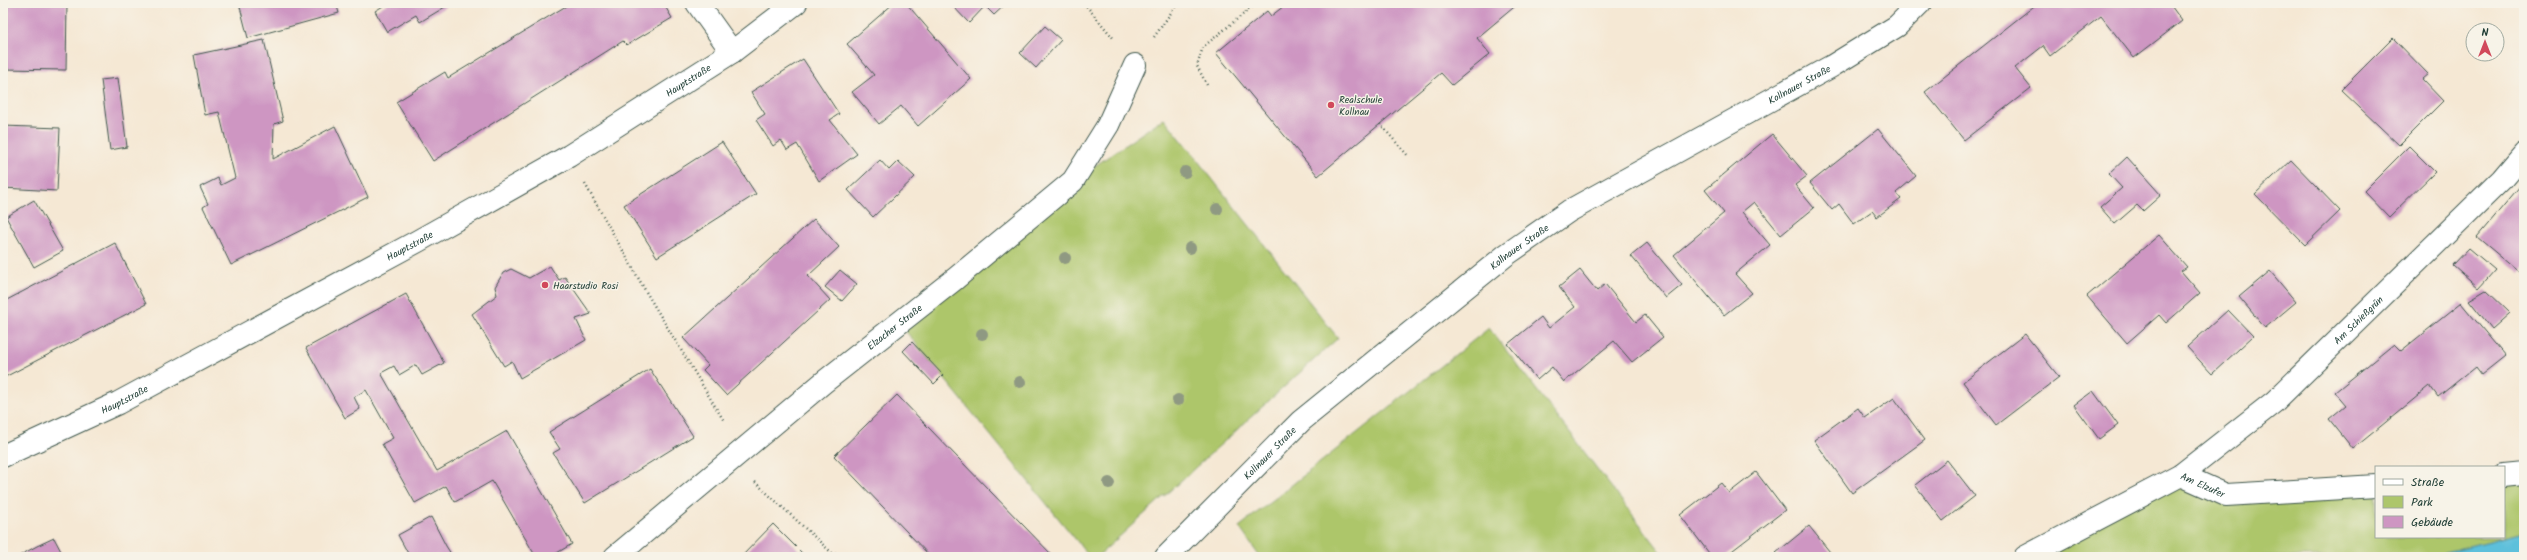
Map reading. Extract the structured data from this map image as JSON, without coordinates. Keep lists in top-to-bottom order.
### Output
{
  "streets": {
    "street": [
      "Hauptstraße",
      "Kollnauer Straße",
      "Am Schießgrün",
      "Elzacher Straße",
      "Am Elzufer"
    ]
  },
  "crossings": [
    ["Am Schießgrün", "Am Elzufer"]
  ],
  "places": ["Realschule Kollnau", "Haarstudio Rosi"],
  "legend": ["Straße", "Park", "Gebäude"],
  "north": "top"
}
